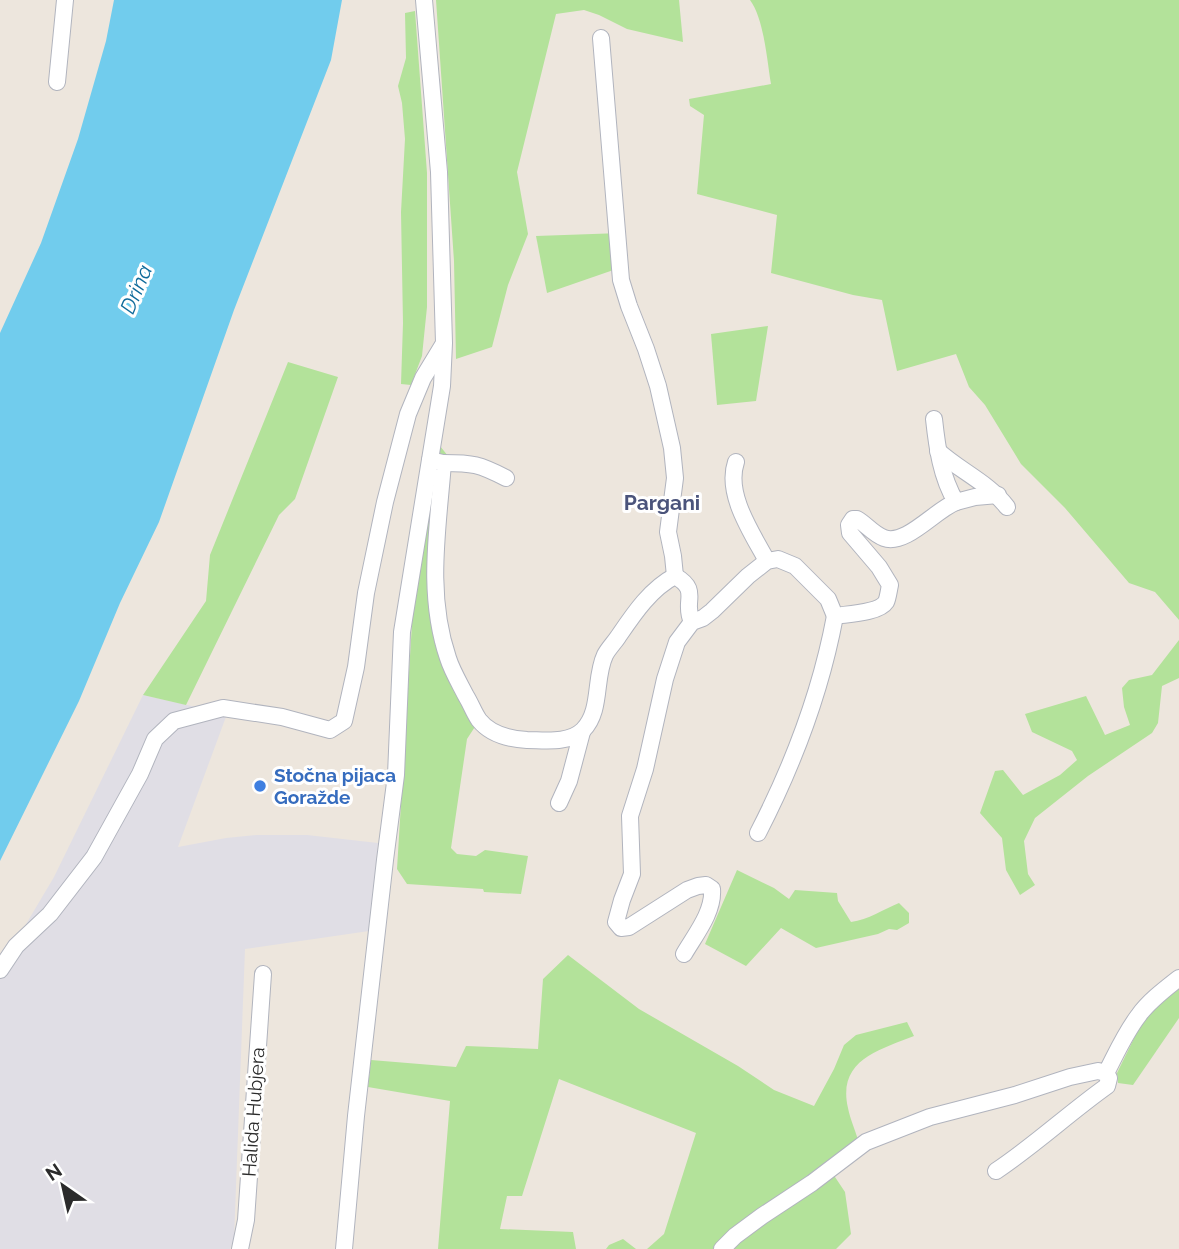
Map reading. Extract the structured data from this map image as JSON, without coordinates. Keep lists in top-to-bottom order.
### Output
{
  "streets": {
    "street": ["Halida Hubjera"]
  },
  "districts": ["Pargani"],
  "water": ["Drina"],
  "places": ["Stočna pijaca Goražde"],
  "north": "top left"
}
